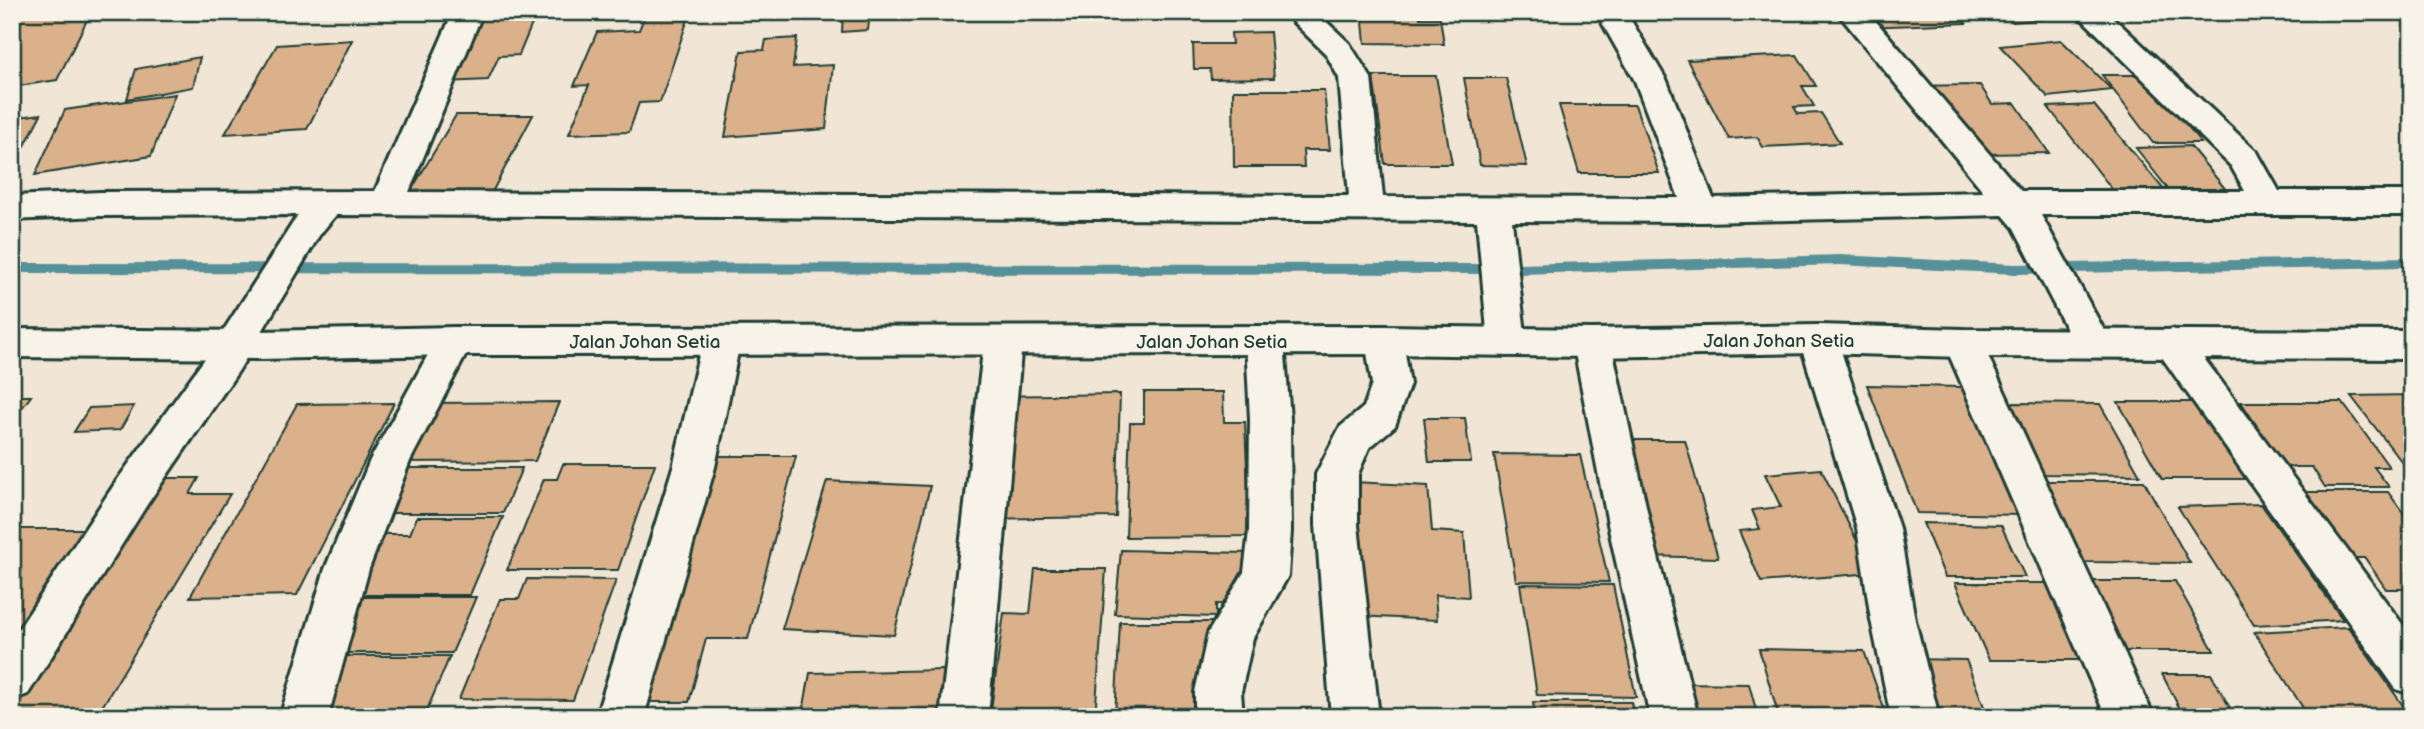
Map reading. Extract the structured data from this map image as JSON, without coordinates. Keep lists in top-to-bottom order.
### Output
{
  "streets": {
    "street": ["Jalan Johan Setia"]
  }
}
